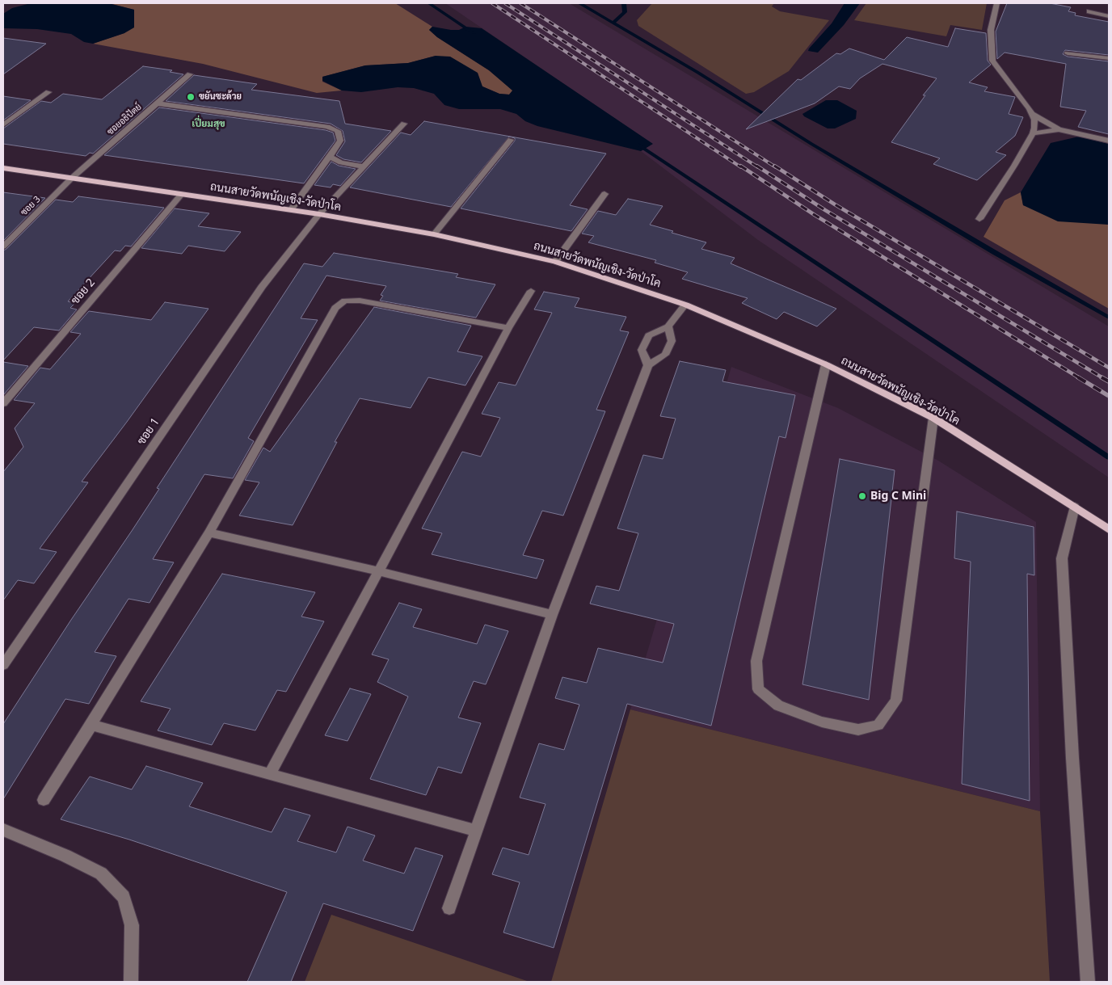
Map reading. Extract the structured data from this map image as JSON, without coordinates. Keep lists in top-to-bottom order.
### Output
{
  "streets": {
    "main road": ["ถนนสายวัดพนัญเชิง-วัดป่าโค"],
    "street": [
      "ซอยอธิปัตย์",
      "ซอย 3",
      "ซอย 2",
      "ซอย 1"
    ]
  },
  "crossings": [
    ["ซอยอธิปัตย์", "ถนนสายวัดพนัญเชิง-วัดป่าโค"],
    ["ซอยอธิปัตย์", "ซอย 3"],
    ["ถนนสายวัดพนัญเชิง-วัดป่าโค", "ซอย 3"],
    ["ถนนสายวัดพนัญเชิง-วัดป่าโค", "ซอย 2"],
    ["ถนนสายวัดพนัญเชิง-วัดป่าโค", "ซอย 1"]
  ],
  "districts": ["เปี่ยมสุข"],
  "places": ["ขยันซะด้วย", "Big C Mini"]
}
